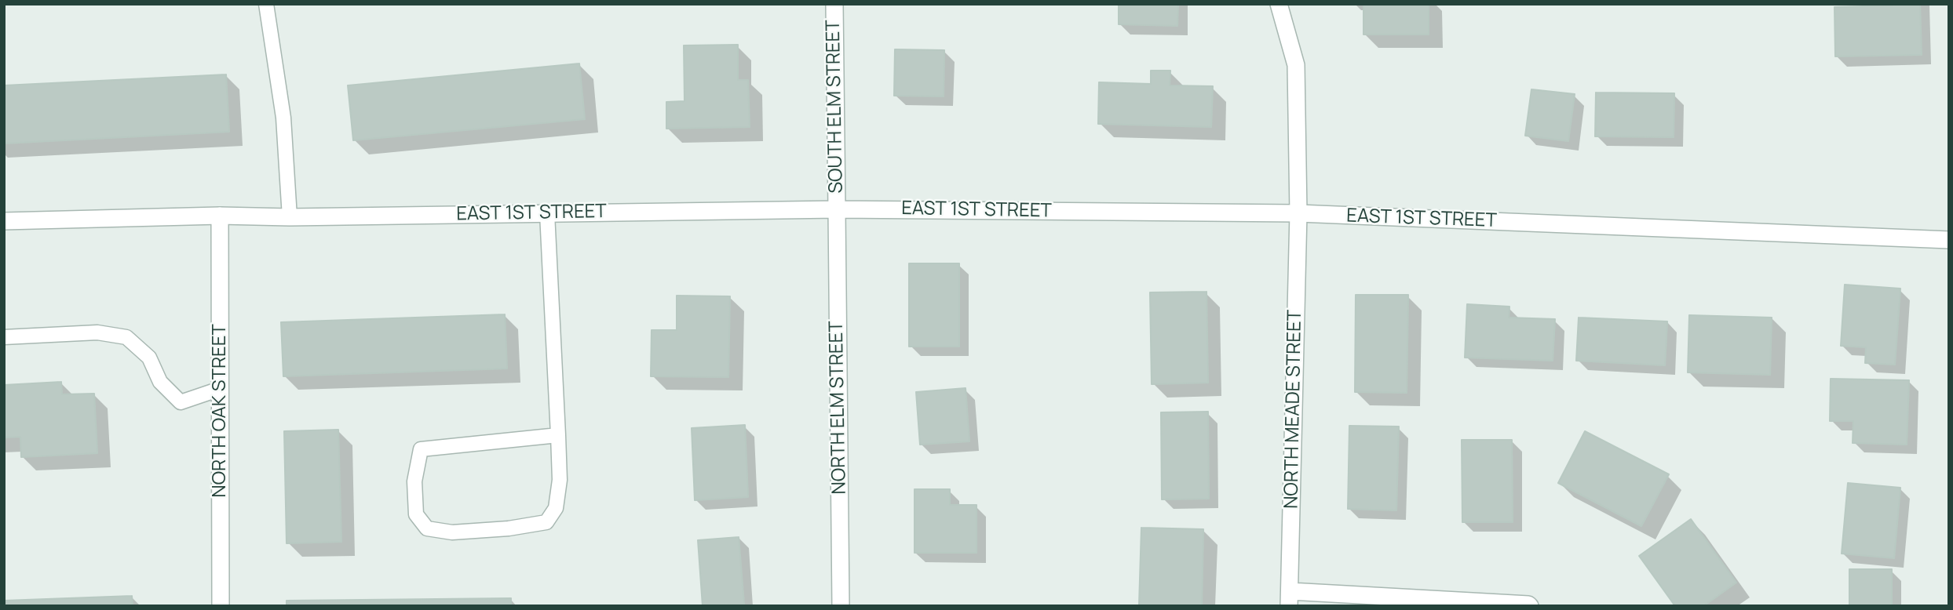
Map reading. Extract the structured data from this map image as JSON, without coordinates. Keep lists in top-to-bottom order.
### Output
{
  "streets": {
    "street": [
      "SOUTH ELM STREET",
      "EAST 1ST STREET",
      "NORTH ELM STREET",
      "NORTH MEADE STREET",
      "NORTH OAK STREET"
    ]
  },
  "crossings": [
    ["SOUTH ELM STREET", "EAST 1ST STREET"],
    ["SOUTH ELM STREET", "NORTH ELM STREET"],
    ["EAST 1ST STREET", "NORTH ELM STREET"],
    ["EAST 1ST STREET", "NORTH MEADE STREET"],
    ["EAST 1ST STREET", "NORTH OAK STREET"]
  ]
}
